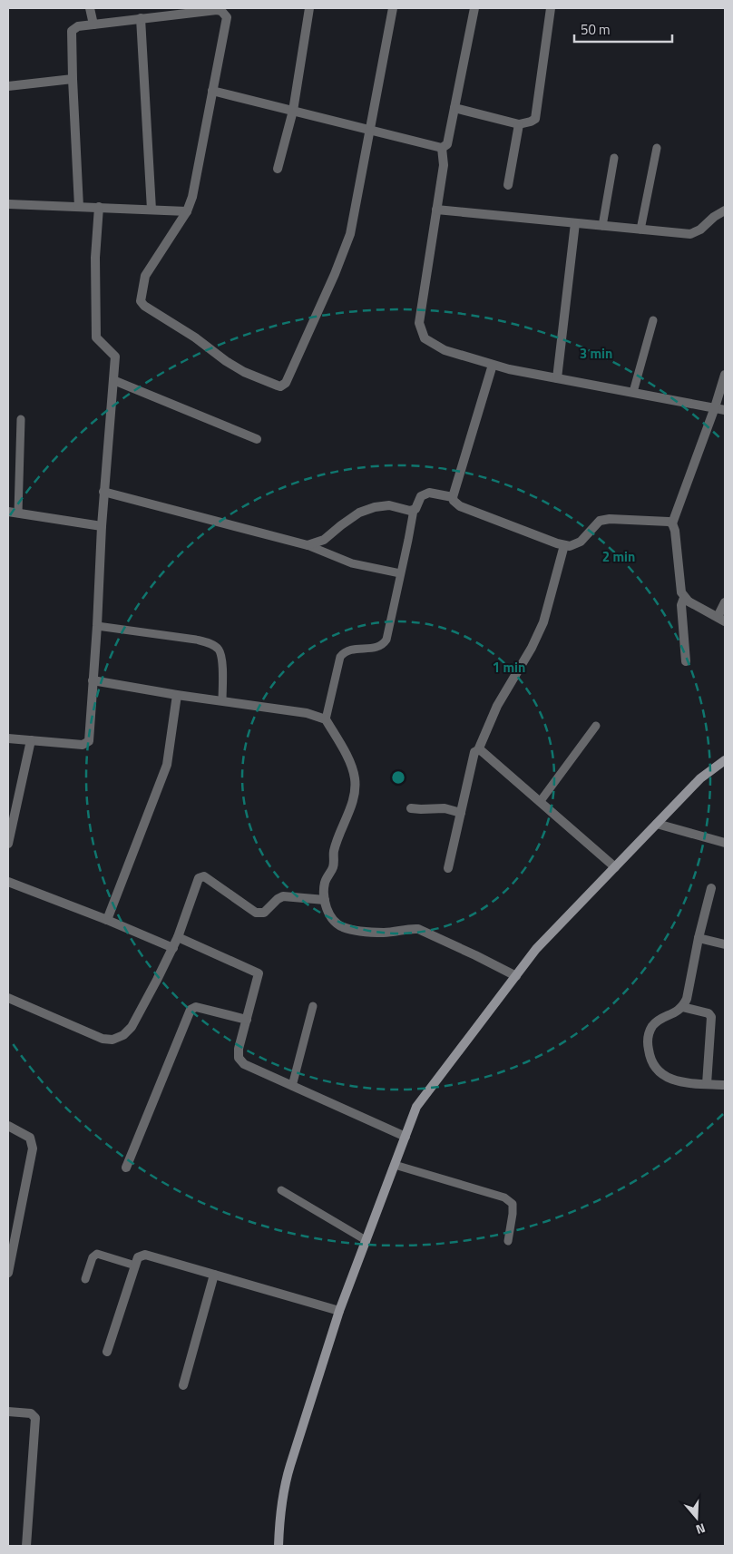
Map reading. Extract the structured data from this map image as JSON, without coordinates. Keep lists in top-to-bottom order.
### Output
{
  "scale_bar": "50 m",
  "north": "bottom",
  "rings": ["3 min", "2 min", "1 min"]
}
